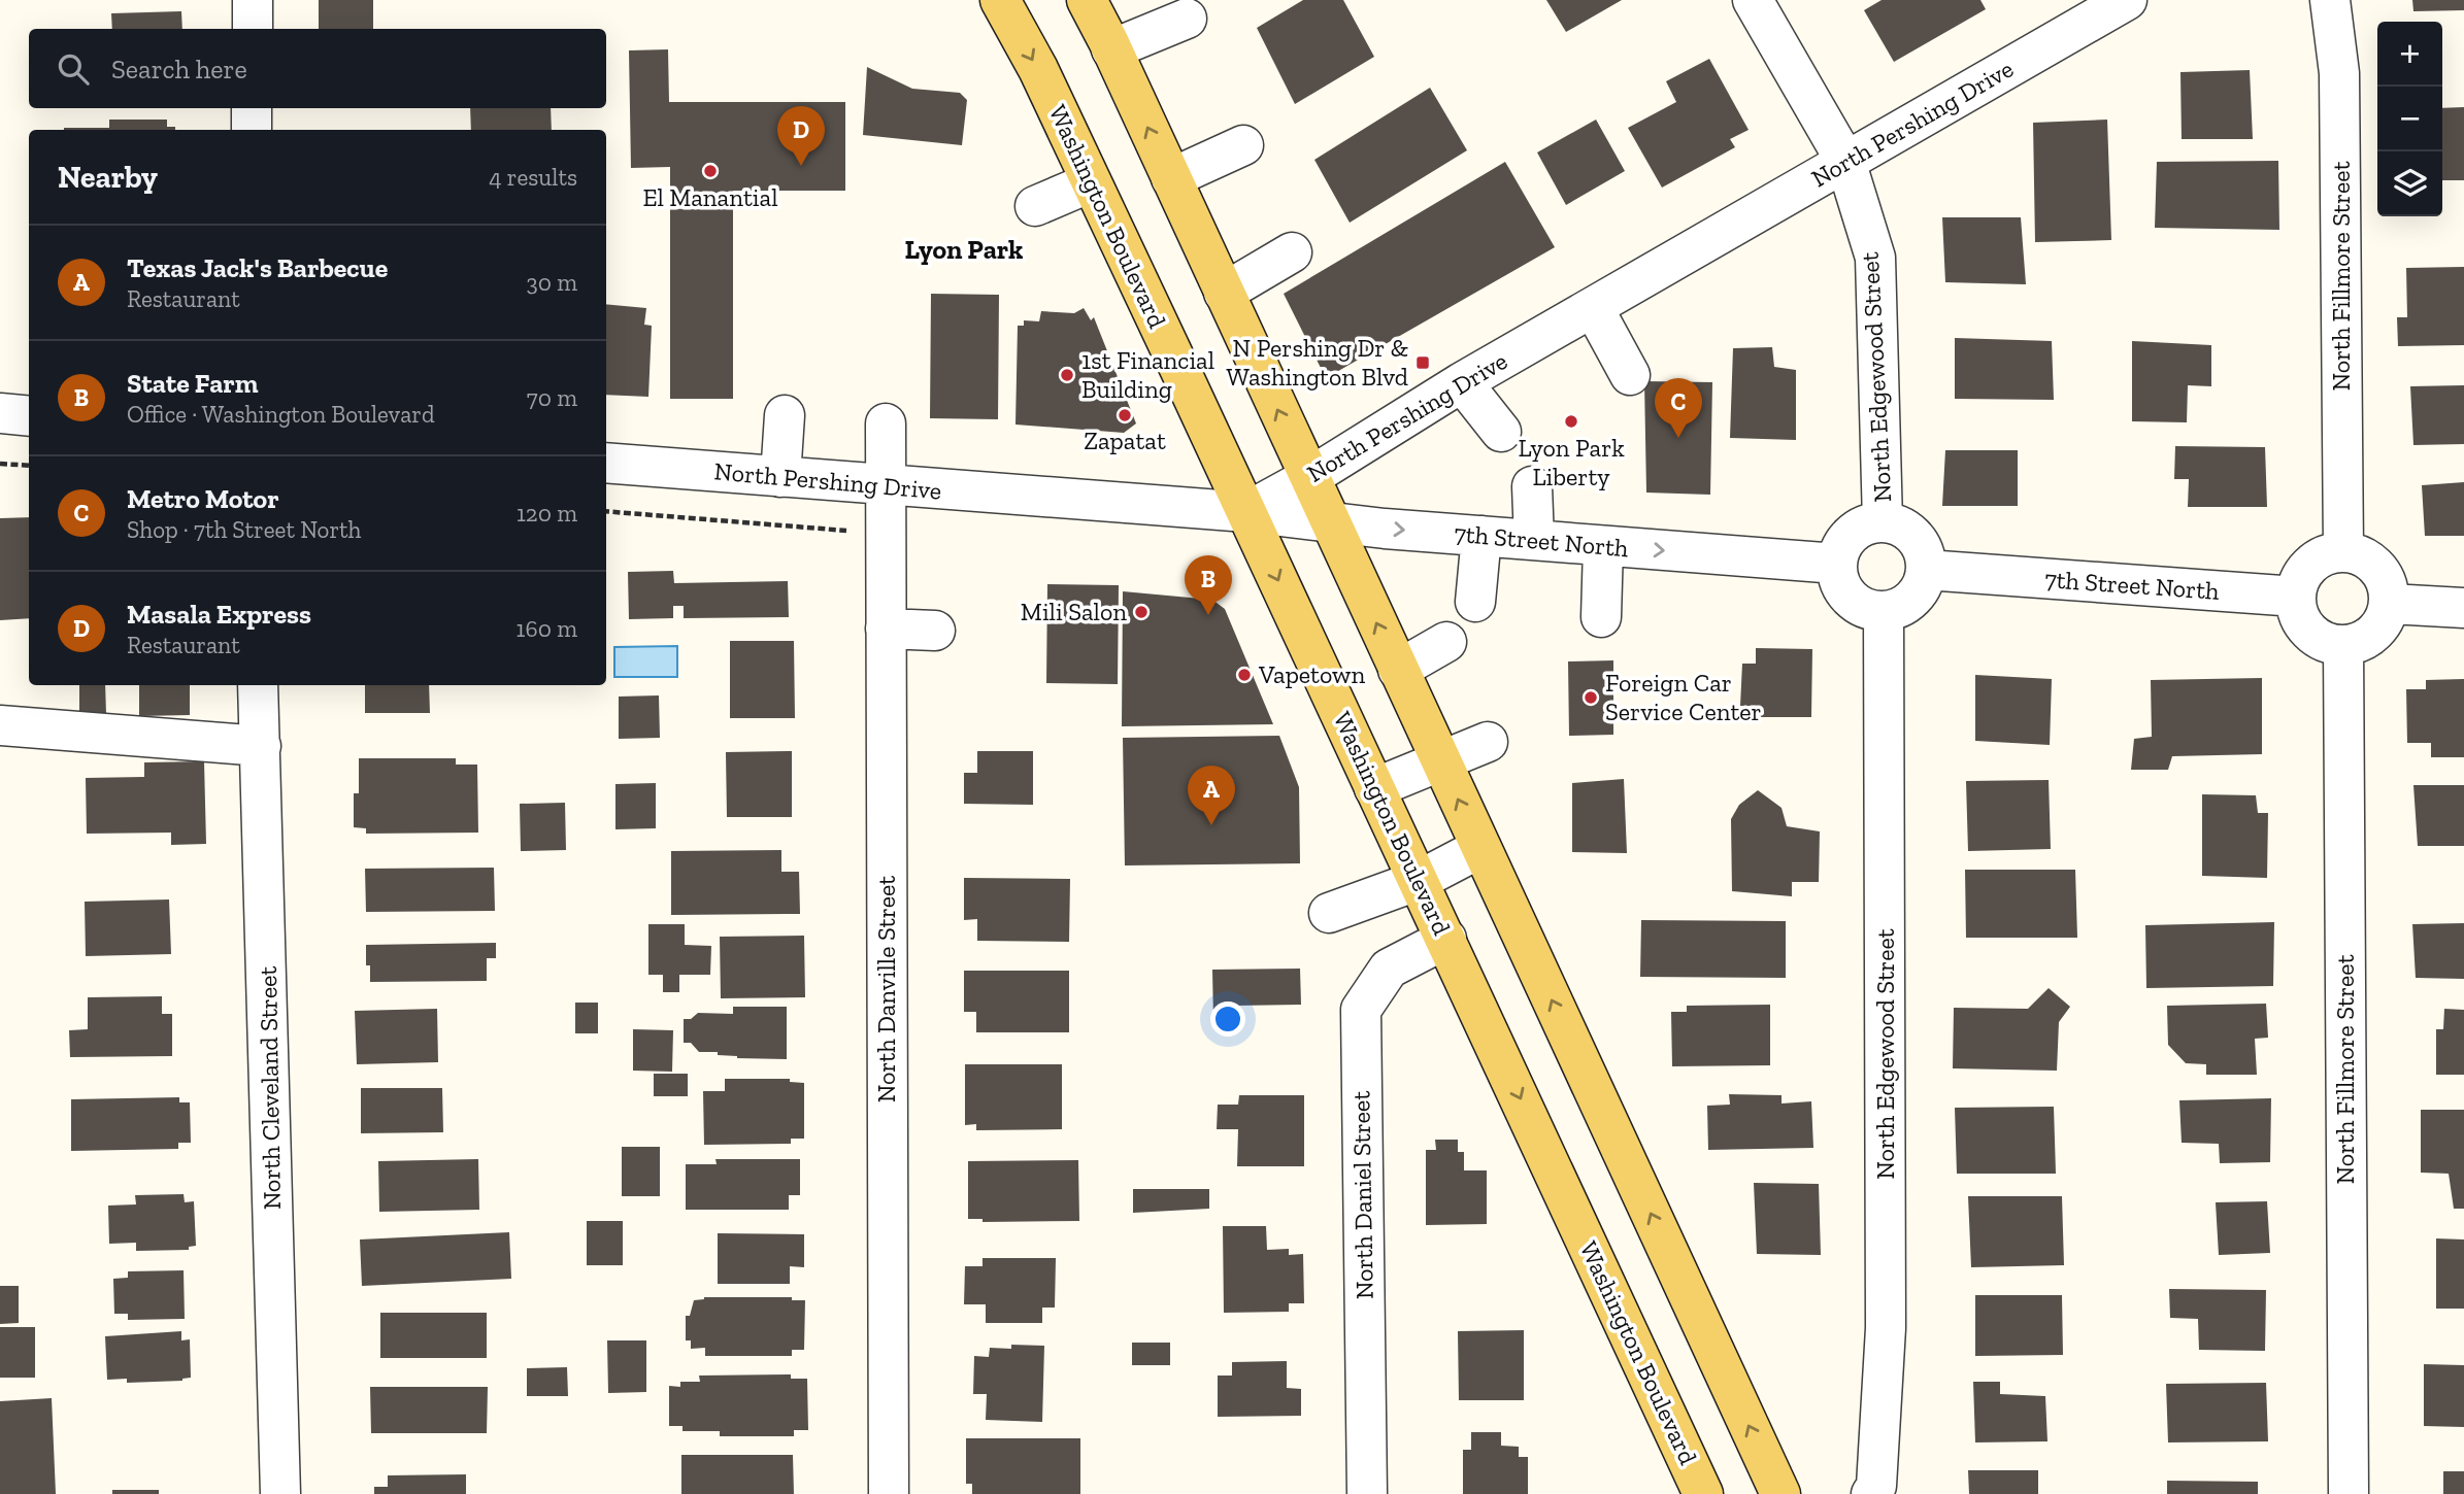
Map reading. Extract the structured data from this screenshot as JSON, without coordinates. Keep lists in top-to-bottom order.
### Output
{
  "streets": {
    "main road": ["Washington Boulevard"],
    "street": [
      "North Pershing Drive",
      "North Fillmore Street",
      "North Edgewood Street",
      "7th Street North",
      "North Danville Street",
      "North Cleveland Street",
      "North Daniel Street"
    ]
  },
  "crossings": [
    ["North Pershing Drive", "Washington Boulevard"],
    ["North Pershing Drive", "North Edgewood Street"],
    ["North Pershing Drive", "7th Street North"],
    ["North Pershing Drive", "North Danville Street"],
    ["Washington Boulevard", "7th Street North"],
    ["Washington Boulevard", "North Daniel Street"],
    ["North Fillmore Street", "7th Street North"],
    ["North Edgewood Street", "7th Street North"]
  ],
  "one_way": ["7th Street North"],
  "districts": ["Lyon Park"],
  "places": {
    "other": [
      "El Manantial",
      "1st Financial Building",
      "Zapatat",
      "Lyon Park Liberty",
      "Mili Salon",
      "Vapetown",
      "Foreign Car Service Center"
    ],
    "transit": ["N Pershing Dr & Washington Blvd"]
  },
  "page": {
    "map_buttons": ["+", "−"],
    "search": "Search here",
    "pins": [
      "D",
      "C",
      "B",
      "A"
    ],
    "heading": ["Nearby", "4 results"],
    "list": [
      {
        "mark": "A",
        "name": "Texas Jack's Barbecue",
        "note": "Restaurant",
        "value": "30 m"
      },
      {
        "mark": "B",
        "name": "State Farm",
        "note": "Office · Washington Boulevard",
        "value": "70 m"
      },
      {
        "mark": "C",
        "name": "Metro Motor",
        "note": "Shop · 7th Street North",
        "value": "120 m"
      },
      {
        "mark": "D",
        "name": "Masala Express",
        "note": "Restaurant",
        "value": "160 m"
      }
    ]
  }
}
